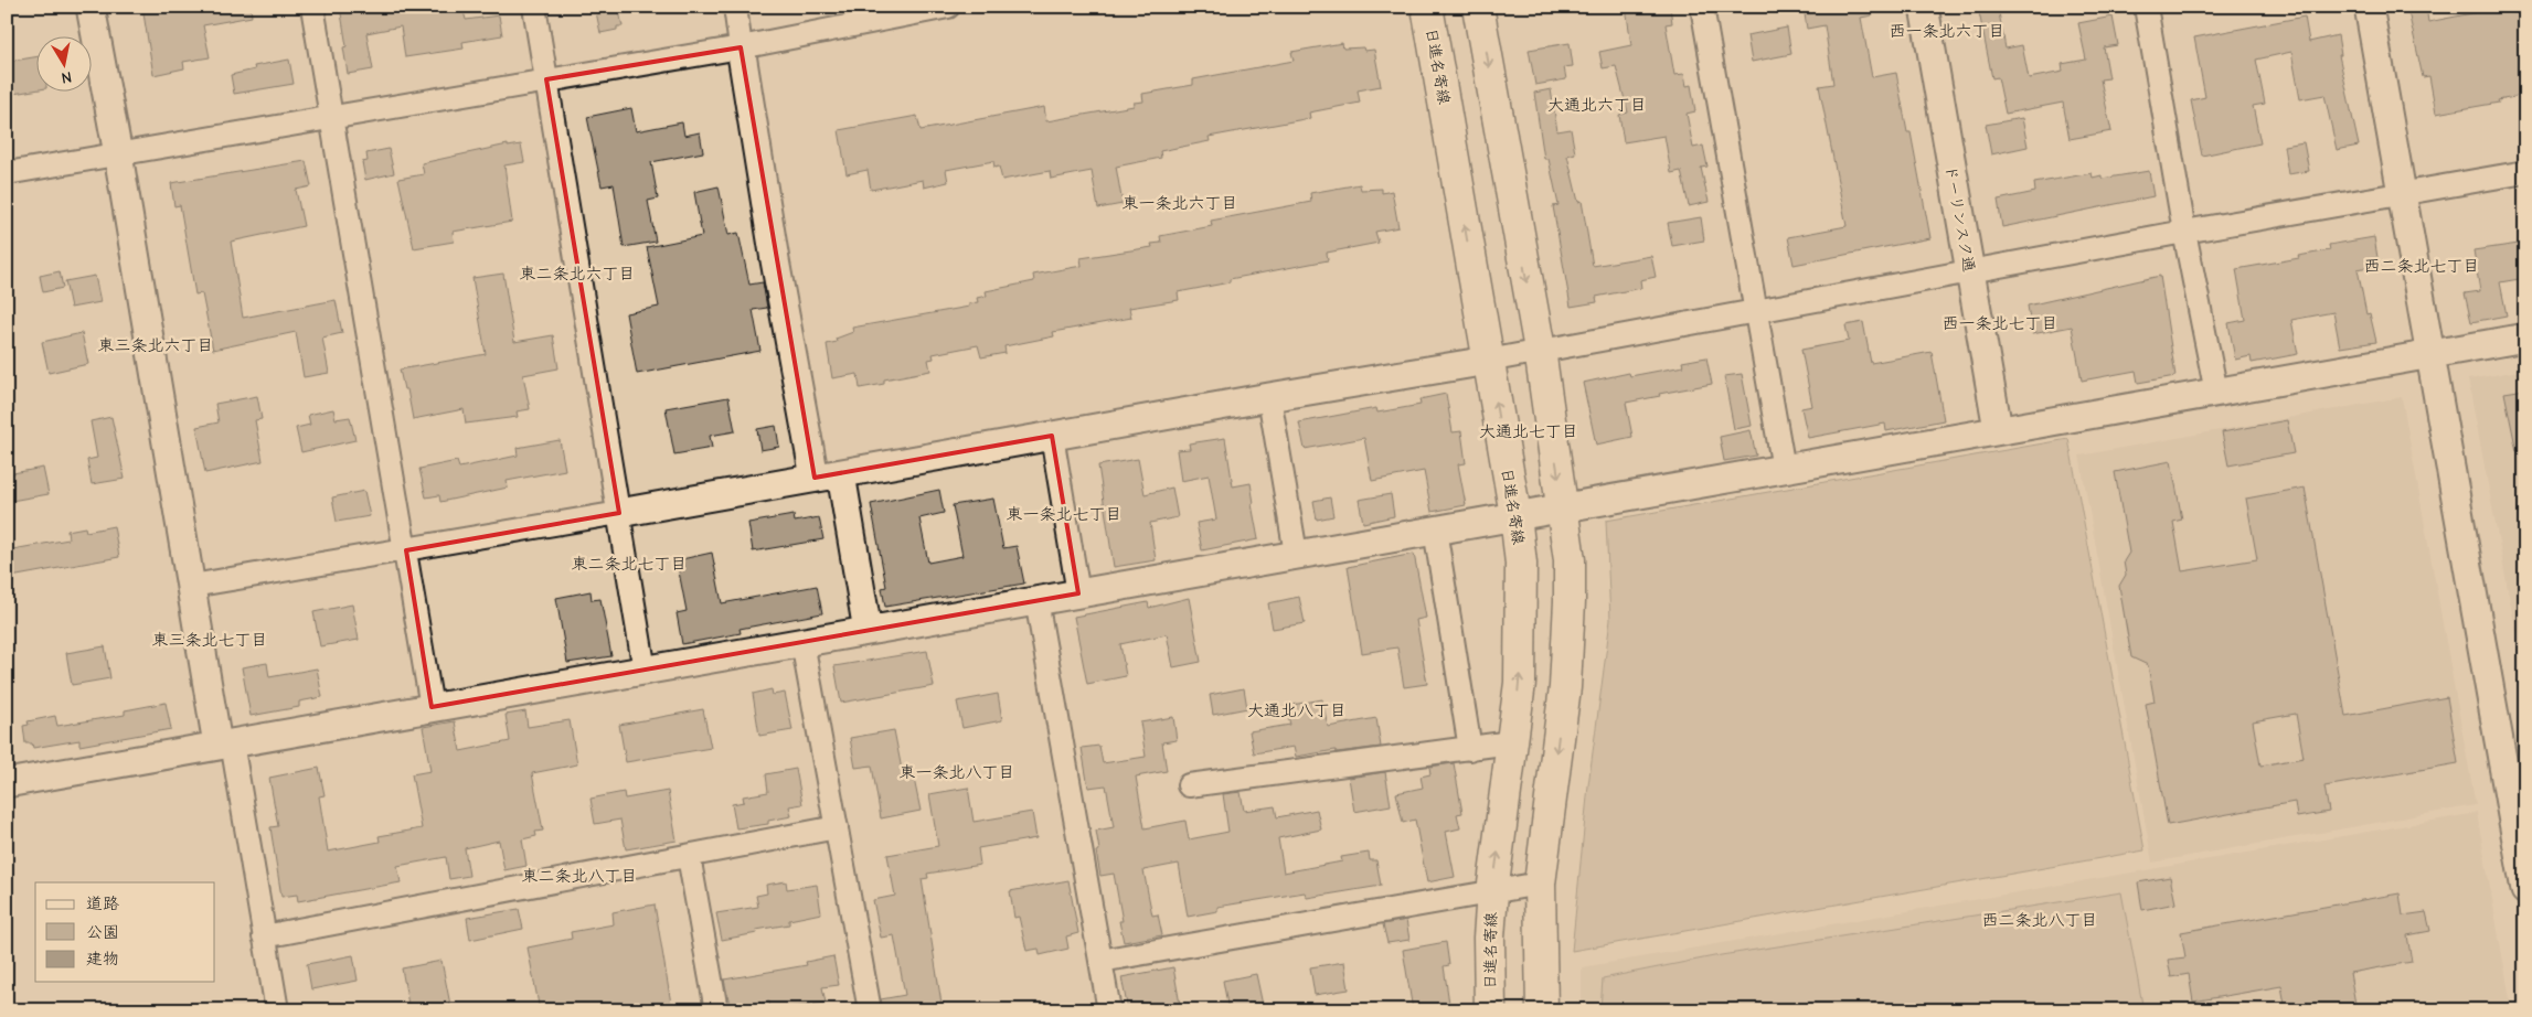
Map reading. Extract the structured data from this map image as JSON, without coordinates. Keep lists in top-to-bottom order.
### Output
{
  "streets": {
    "main road": ["日進名寄線"],
    "street": ["ドーリンスク通"]
  },
  "districts": [
    "西一条北六丁目",
    "大通北六丁目",
    "東一条北六丁目",
    "西二条北七丁目",
    "東二条北六丁目",
    "西一条北七丁目",
    "東三条北六丁目",
    "大通北七丁目",
    "東一条北七丁目",
    "東二条北七丁目",
    "東三条北七丁目",
    "大通北八丁目",
    "東一条北八丁目",
    "東二条北八丁目",
    "西二条北八丁目"
  ],
  "legend": ["道路", "公園", "建物"],
  "north": "bottom"
}
